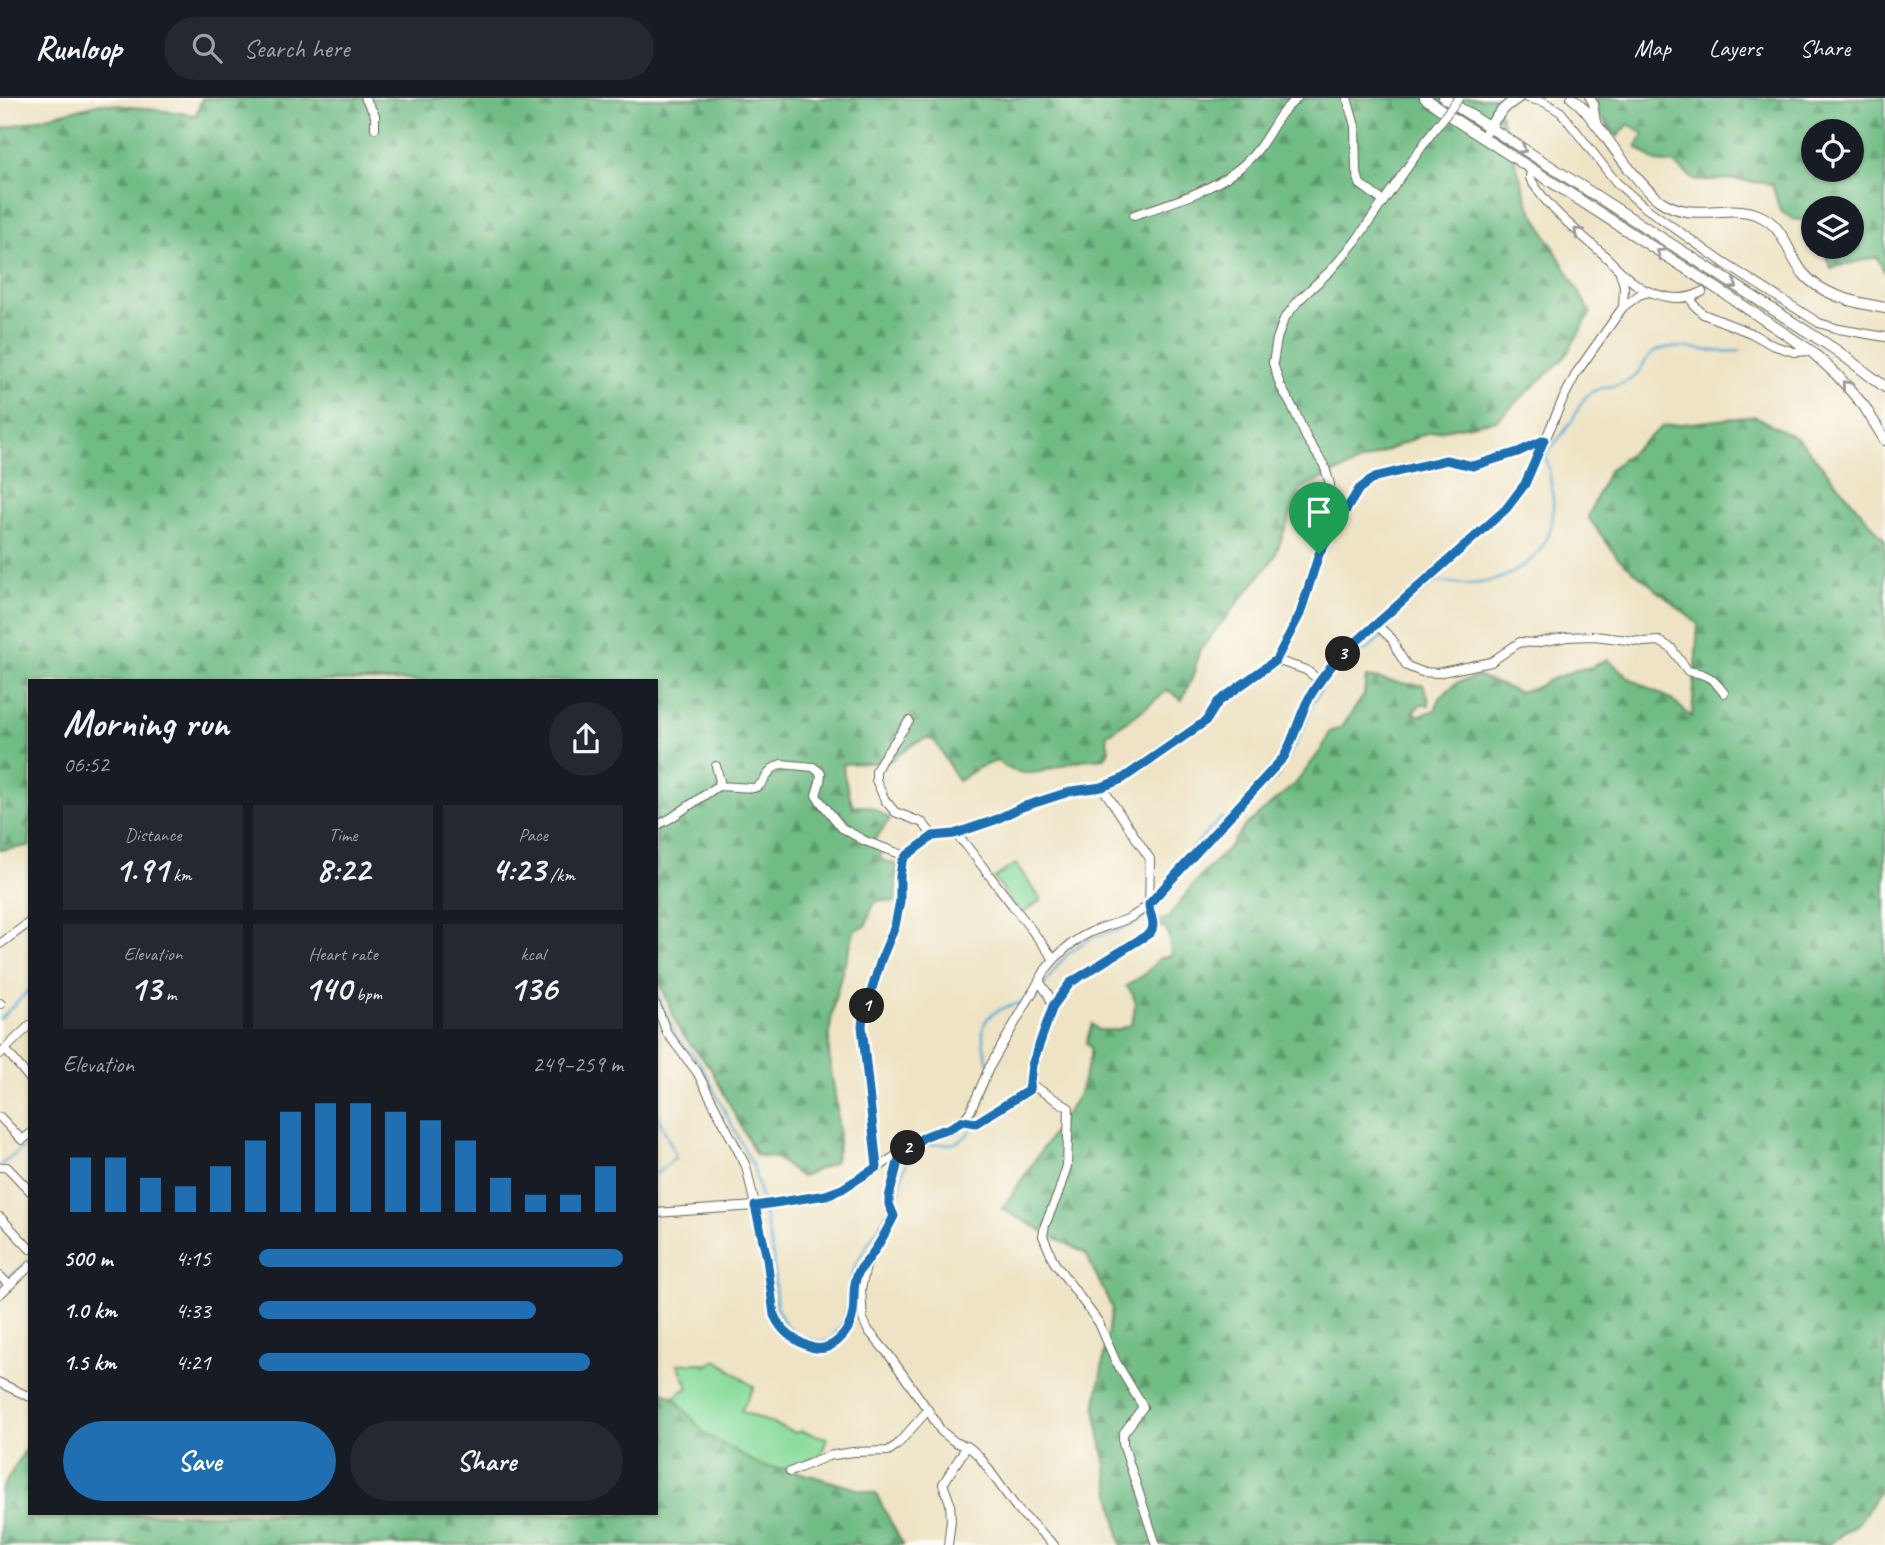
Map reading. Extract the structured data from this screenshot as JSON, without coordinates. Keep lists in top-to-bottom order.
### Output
{
  "page": {
    "header": "Runloop",
    "search": "Search here",
    "nav": ["Map", "Layers", "Share"],
    "pins": ["3", "1", "2"],
    "heading": ["Morning run", "06:52"],
    "stats": [
      ["Distance", "1.91 km"],
      ["Time", "8:22"],
      ["Pace", "4:23 /km"],
      ["Elevation", "13 m"],
      ["Heart rate", "140 bpm"],
      ["kcal", "136"]
    ],
    "chart": ["Elevation", "249–259 m"],
    "list": [
      {
        "name": "500 m",
        "note": "4:15"
      },
      {
        "name": "1.0 km",
        "note": "4:33"
      },
      {
        "name": "1.5 km",
        "note": "4:21"
      }
    ],
    "buttons": ["Save", "Share"]
  }
}
